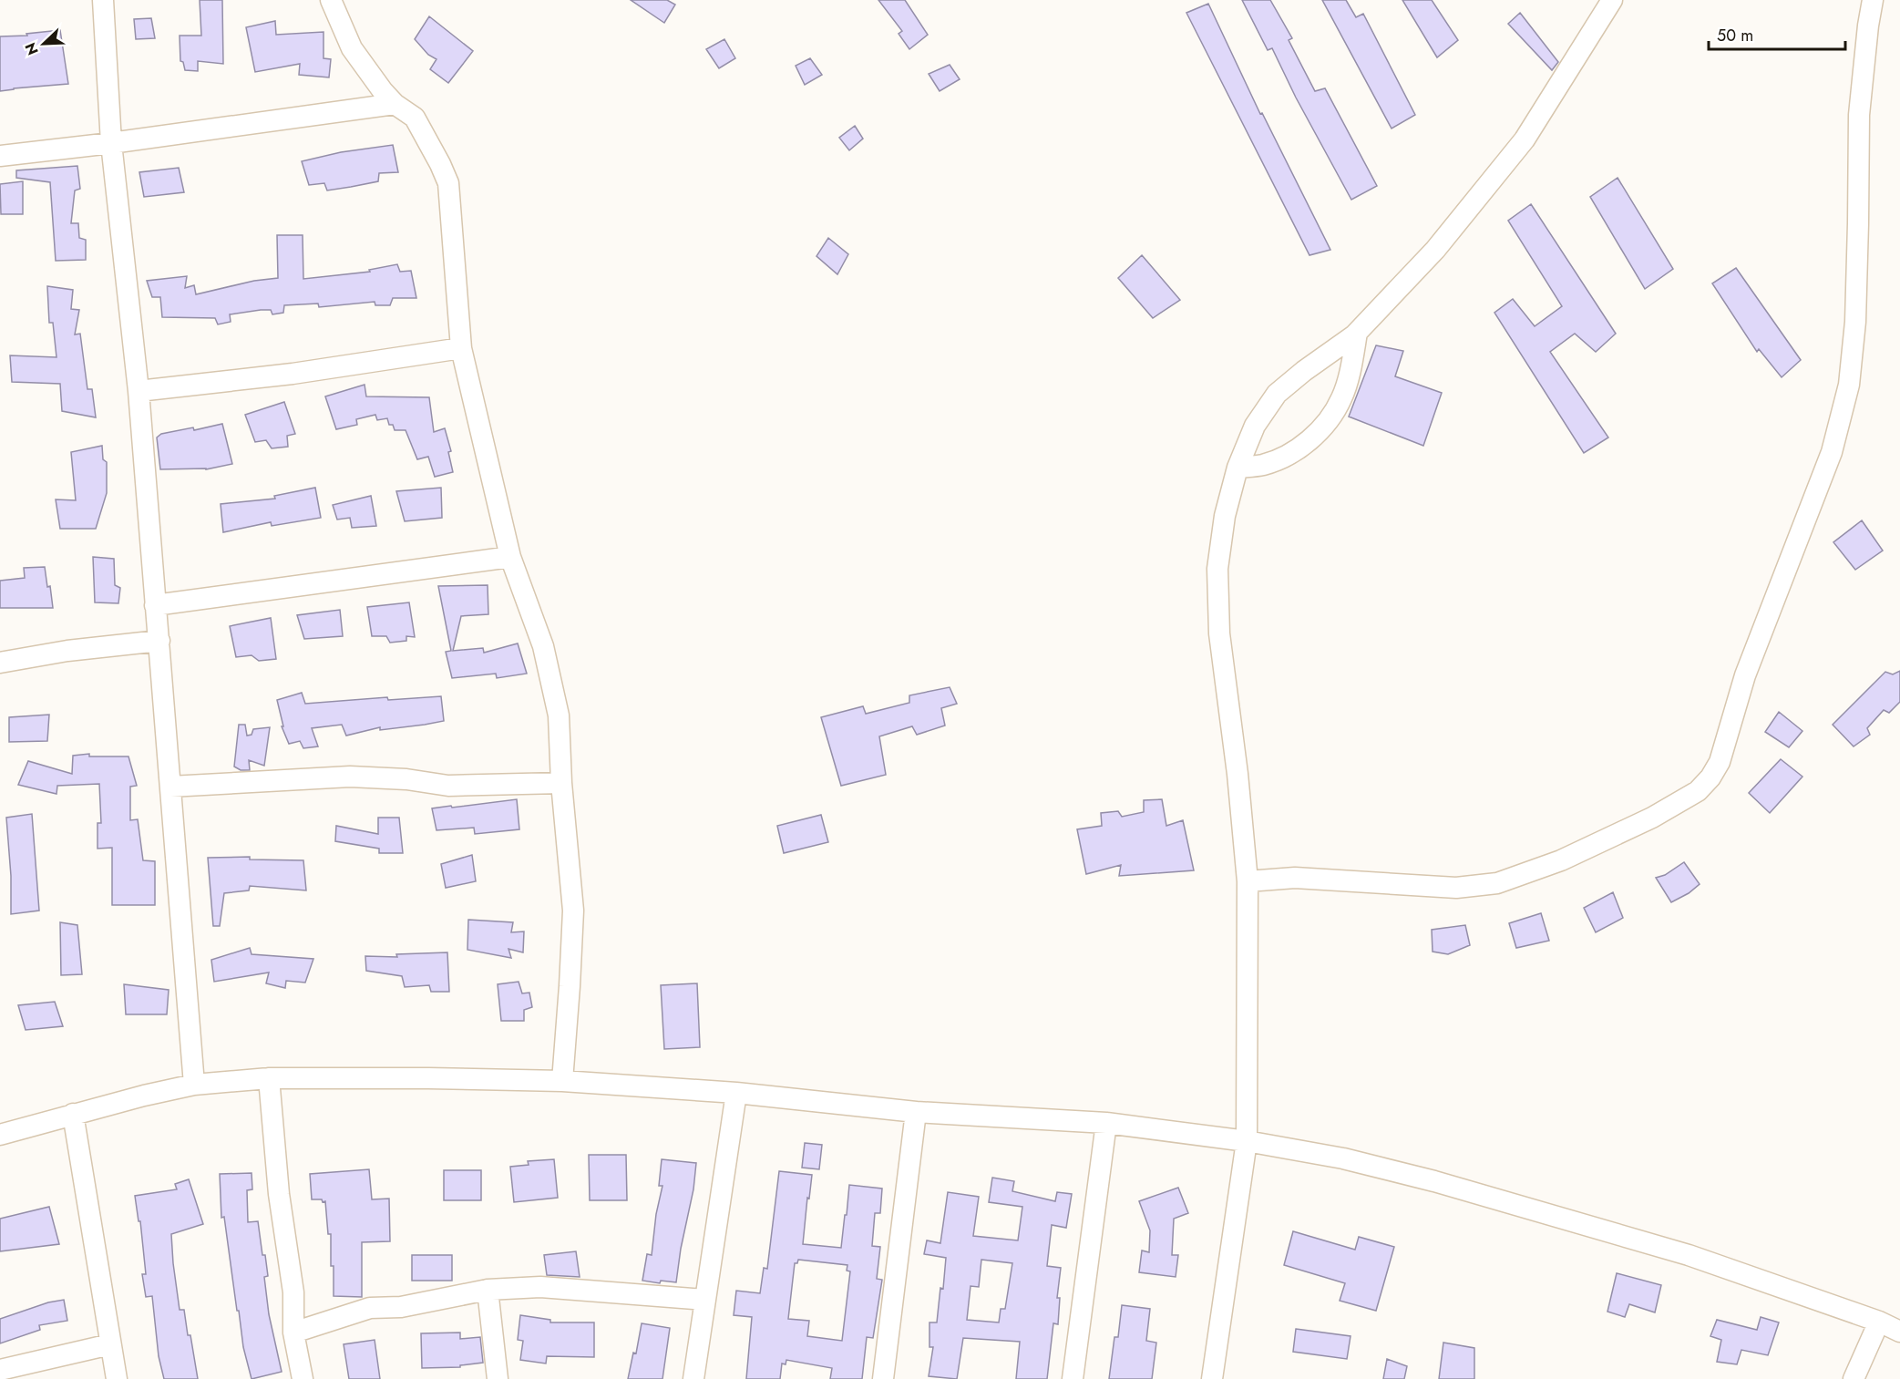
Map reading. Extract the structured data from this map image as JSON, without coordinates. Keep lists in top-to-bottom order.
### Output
{
  "scale_bar": "50 m",
  "north": "bottom left"
}
